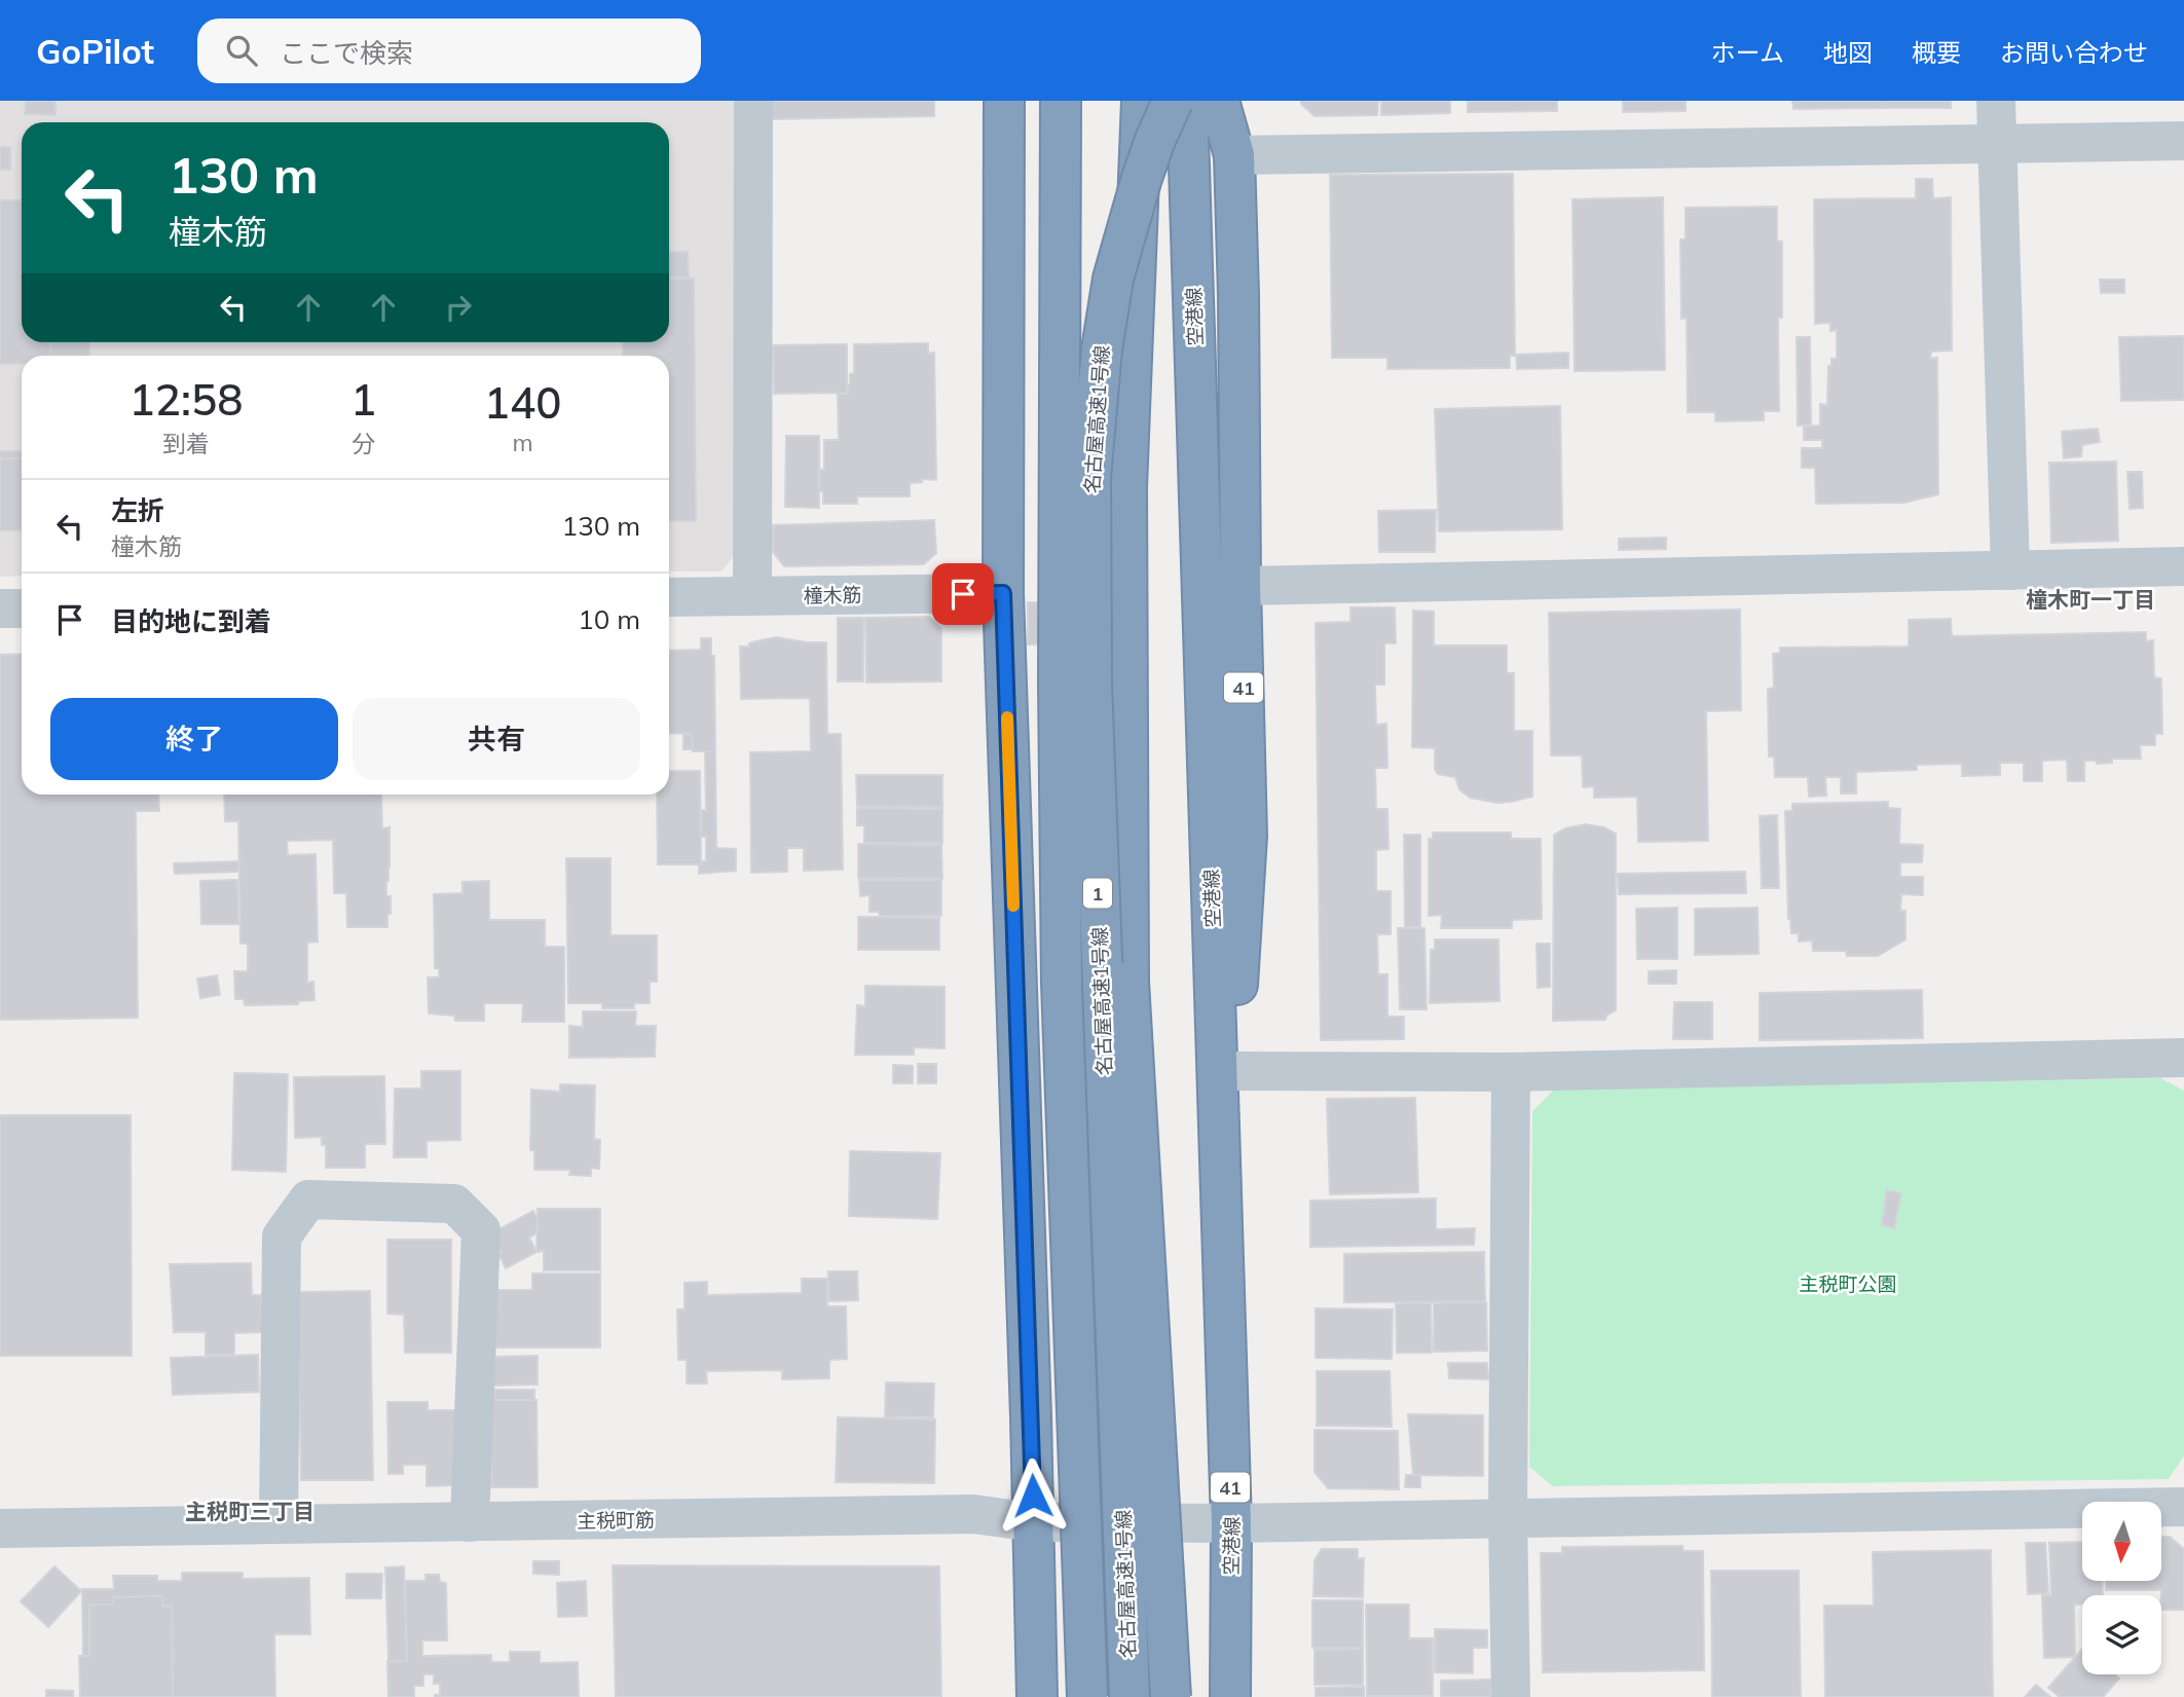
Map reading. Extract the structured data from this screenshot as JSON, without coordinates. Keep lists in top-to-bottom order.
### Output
{
  "streets": {
    "highway": [
      "空港線",
      "名古屋高速1号線",
      "41",
      "1"
    ],
    "street": ["橦木筋", "主税町筋"]
  },
  "crossings": [
    ["空港線", "41"],
    ["空港線", "主税町筋"]
  ],
  "districts": ["橦木町一丁目", "主税町三丁目"],
  "parks": ["主税町公園"],
  "north": "bottom",
  "page": {
    "header": "GoPilot",
    "search": "ここで検索",
    "nav": [
      "ホーム",
      "地図",
      "概要",
      "お問い合わせ"
    ],
    "turn": ["130 m", "橦木筋"],
    "eta": [
      "12:58",
      "到着",
      "1",
      "分",
      "140",
      "m"
    ],
    "list": [
      {
        "name": "左折",
        "note": "橦木筋",
        "value": "130 m"
      },
      {
        "name": "目的地に到着",
        "value": "10 m"
      }
    ],
    "buttons": ["終了", "共有"]
  }
}
